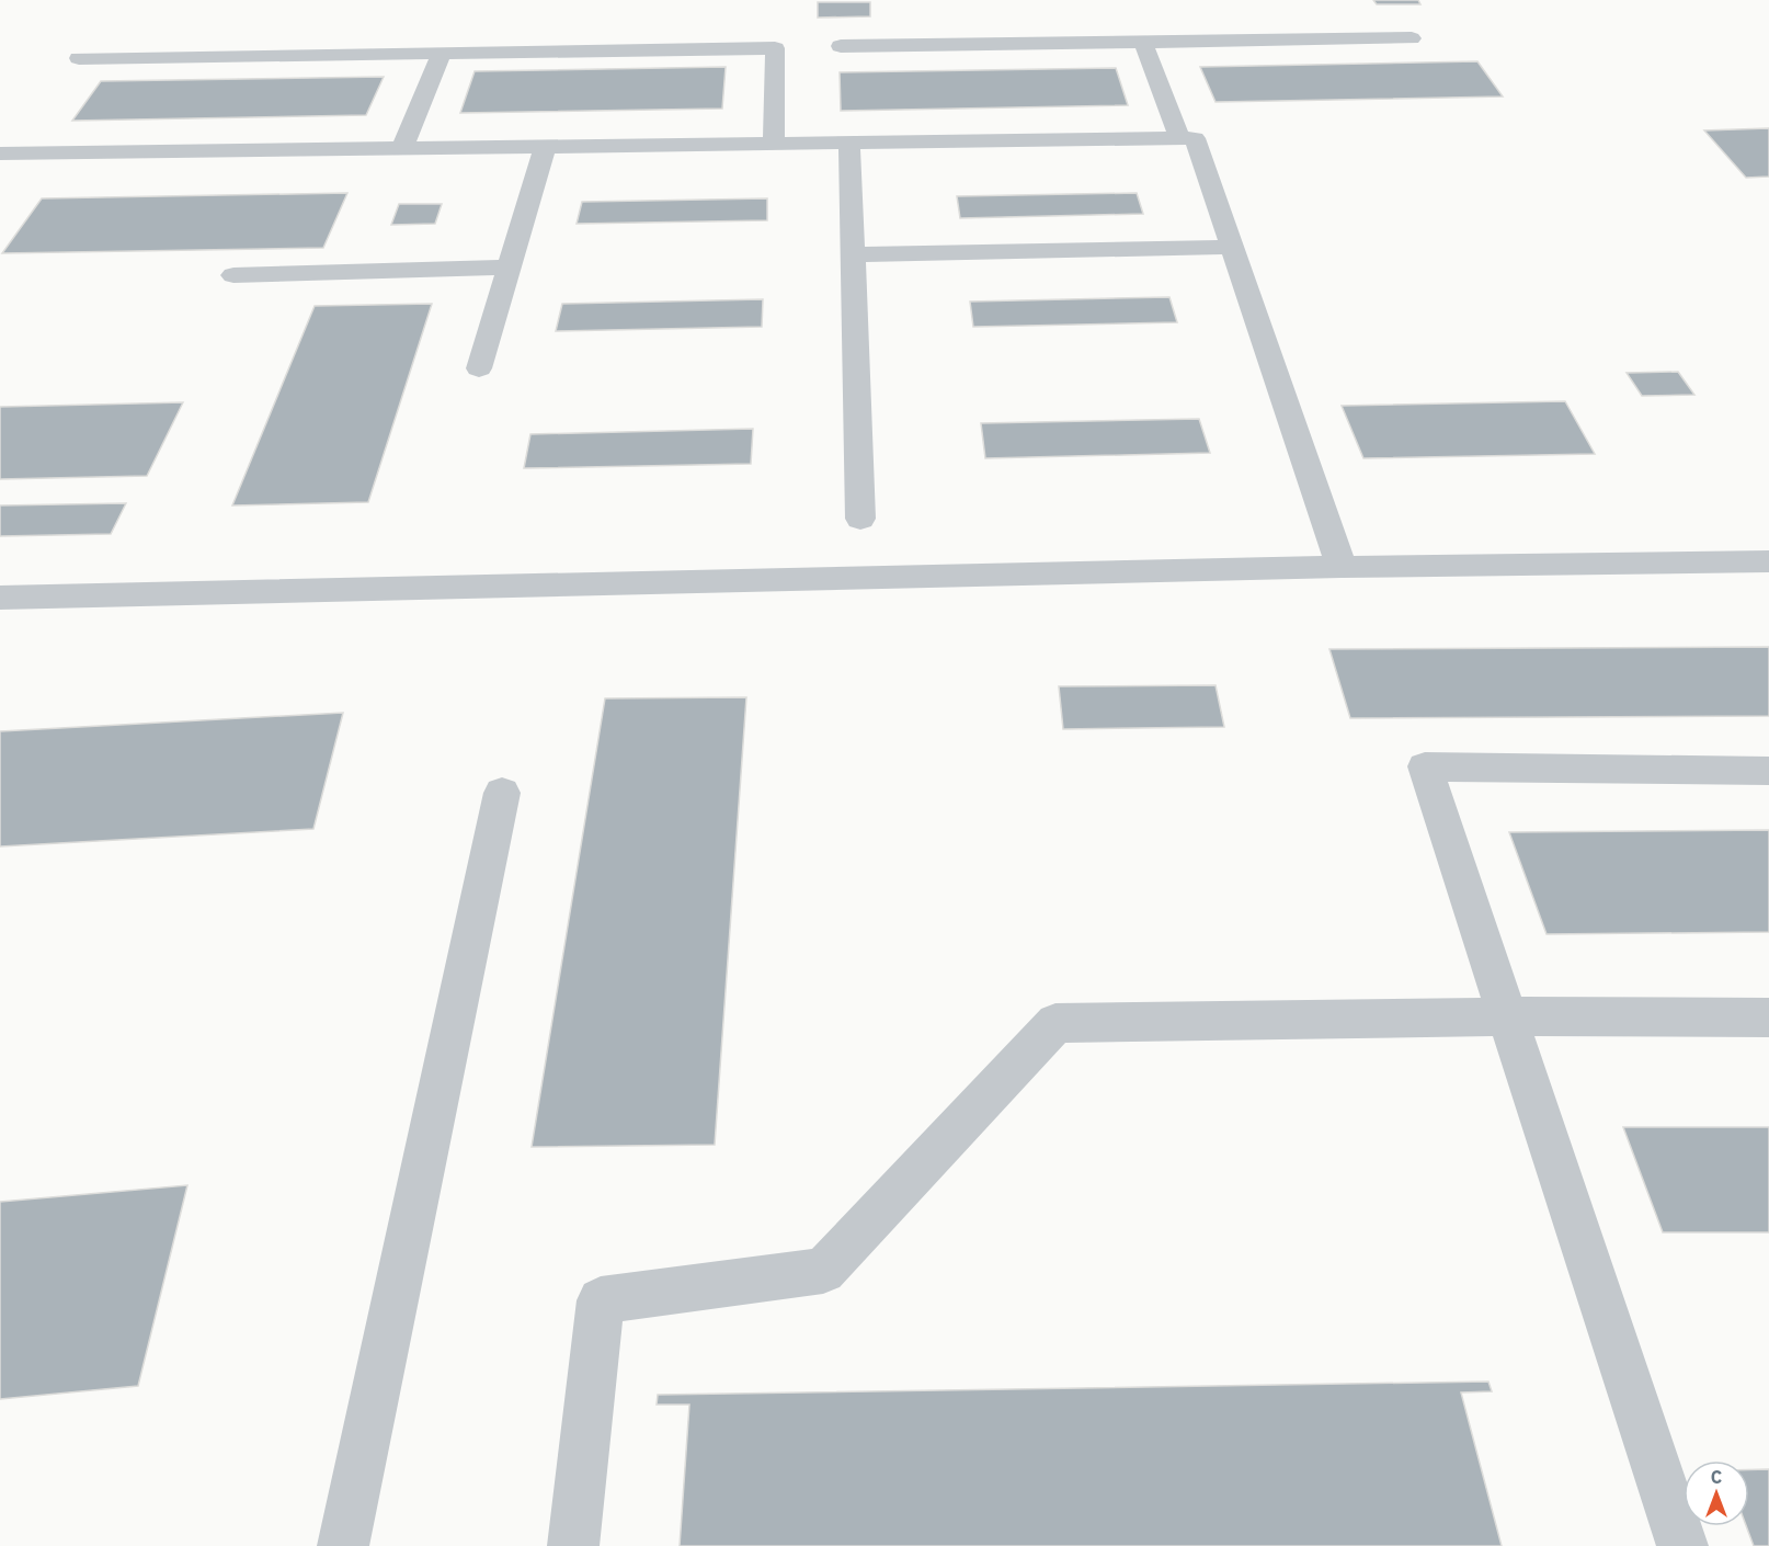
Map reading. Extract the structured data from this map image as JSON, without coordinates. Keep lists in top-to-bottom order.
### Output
{
  "north": "top"
}
